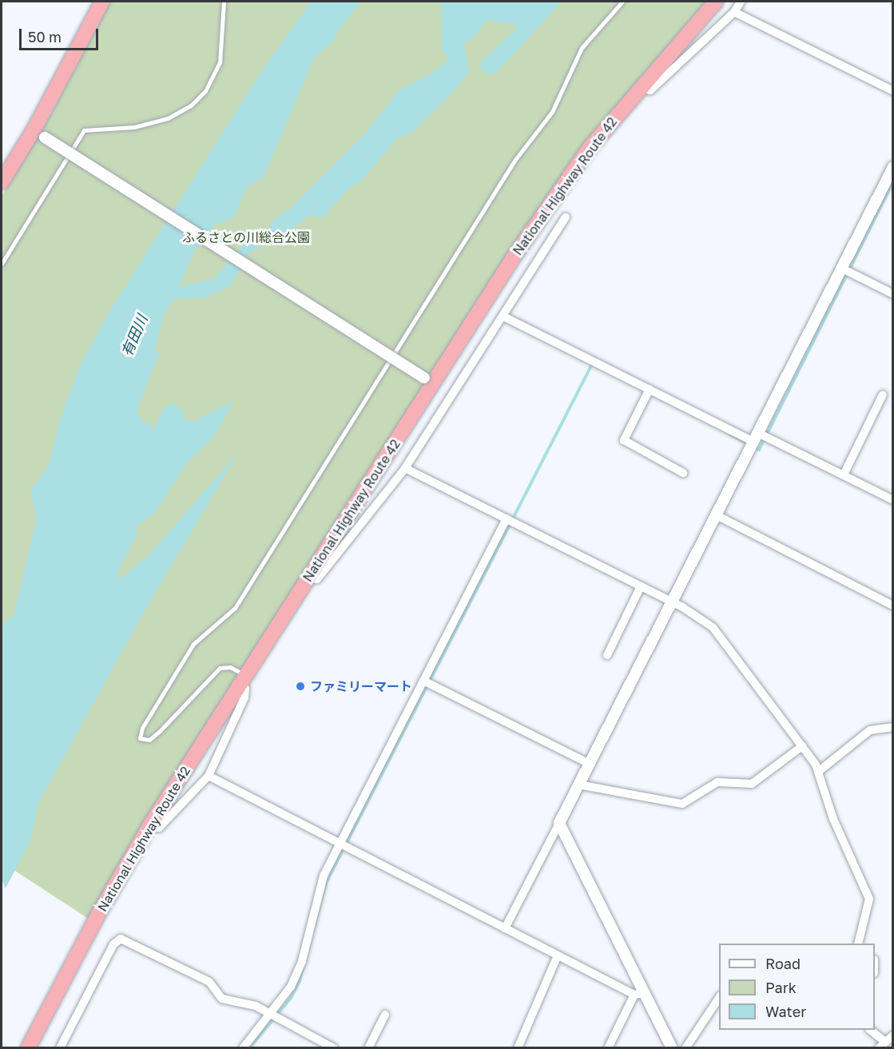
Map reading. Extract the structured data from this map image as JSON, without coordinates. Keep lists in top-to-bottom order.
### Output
{
  "streets": {
    "highway": ["National Highway Route 42"]
  },
  "water": ["有田川"],
  "parks": ["ふるさとの川総合公園"],
  "places": ["ファミリーマート"],
  "legend": ["Road", "Park", "Water"],
  "scale_bar": "50 m"
}
